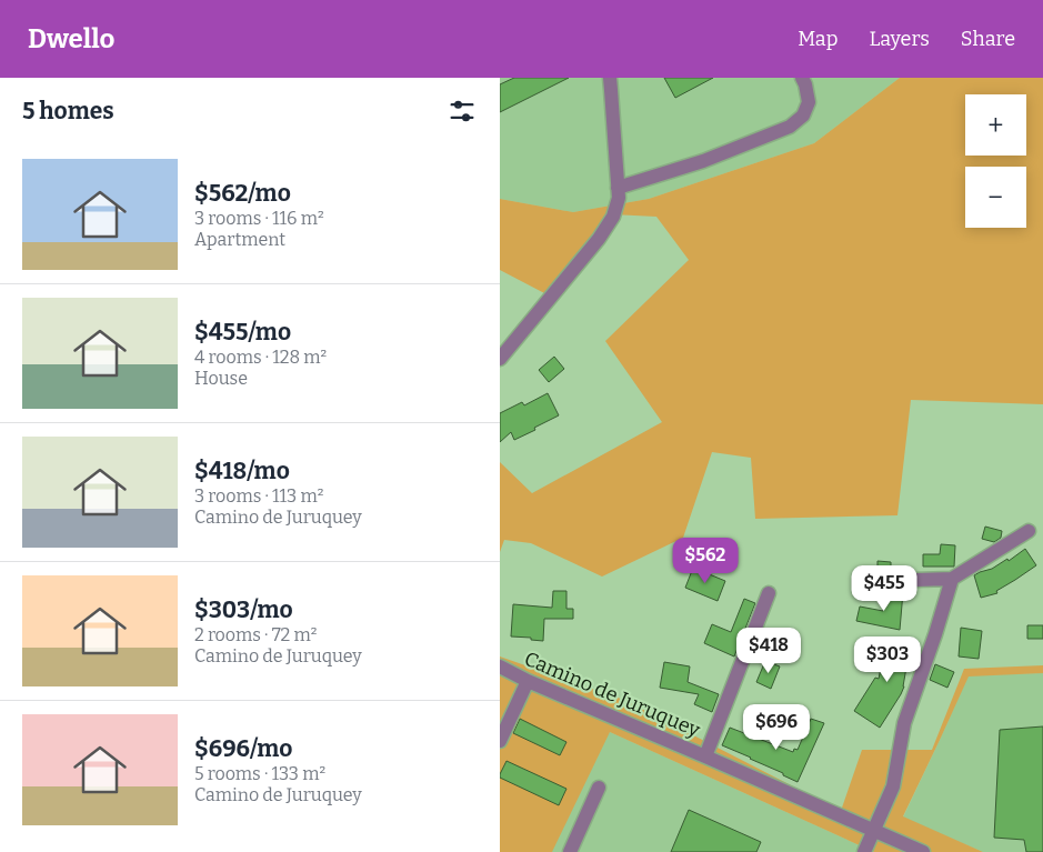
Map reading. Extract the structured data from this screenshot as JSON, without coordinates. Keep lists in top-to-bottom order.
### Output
{
  "streets": {
    "street": ["Camino de Juruquey"]
  },
  "page": {
    "header": "Dwello",
    "nav": ["Map", "Layers", "Share"],
    "heading": "5 homes",
    "map_buttons": ["+", "−"],
    "list": [
      {
        "name": "$562/mo",
        "note": "3 rooms · 116 m² · Apartment"
      },
      {
        "name": "$455/mo",
        "note": "4 rooms · 128 m² · House"
      },
      {
        "name": "$418/mo",
        "note": "3 rooms · 113 m² · Camino de Juruquey"
      },
      {
        "name": "$303/mo",
        "note": "2 rooms · 72 m² · Camino de Juruquey"
      },
      {
        "name": "$696/mo",
        "note": "5 rooms · 133 m² · Camino de Juruquey"
      }
    ],
    "price": [
      "$562",
      "$455",
      "$418",
      "$303",
      "$696"
    ]
  }
}
